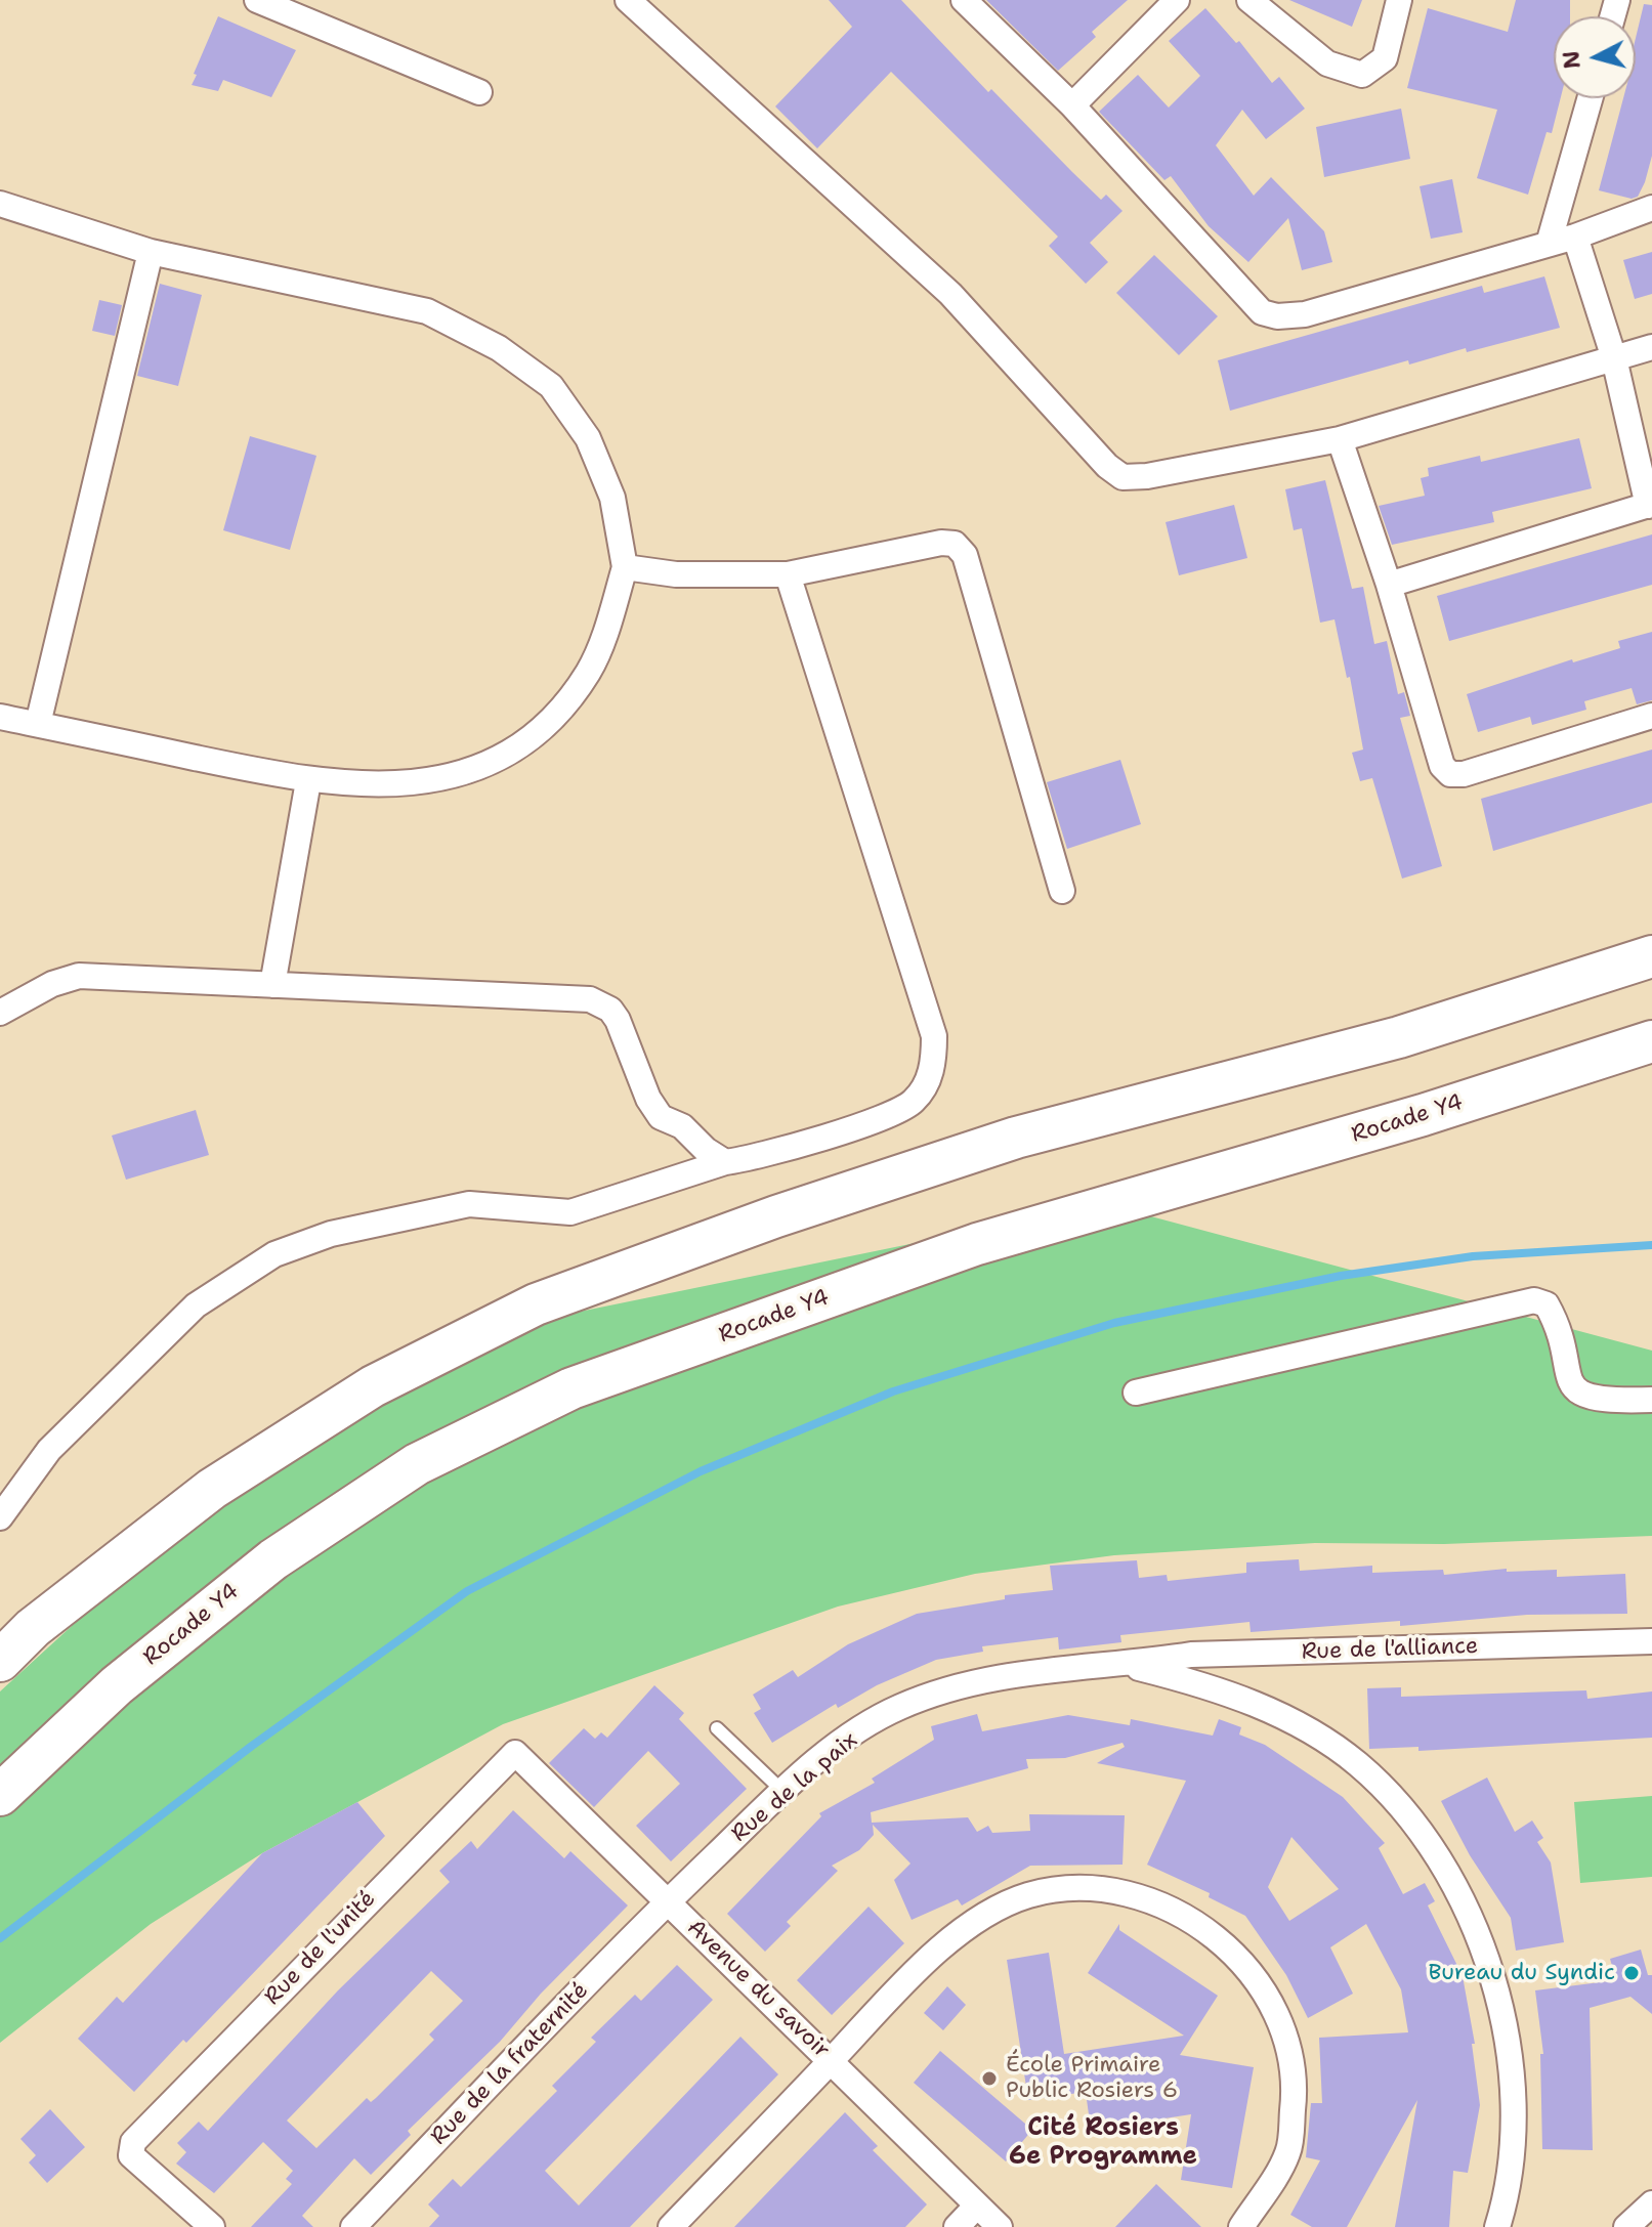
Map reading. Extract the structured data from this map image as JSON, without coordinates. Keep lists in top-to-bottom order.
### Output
{
  "streets": {
    "highway": ["Rocade Y4"],
    "street": [
      "Rue de l'alliance",
      "Rue de la paix",
      "Rue de l'unité",
      "Avenue du savoir",
      "Rue de la fraternité"
    ]
  },
  "crossings": [
    ["Rue de l'alliance", "Rue de la paix"],
    ["Rue de la paix", "Avenue du savoir"],
    ["Rue de la paix", "Rue de la fraternité"],
    ["Rue de l'unité", "Avenue du savoir"],
    ["Avenue du savoir", "Rue de la fraternité"]
  ],
  "districts": ["Cité Rosiers 6e Programme"],
  "places": ["Bureau du Syndic", "École Primaire Public Rosiers 6"],
  "north": "left"
}
